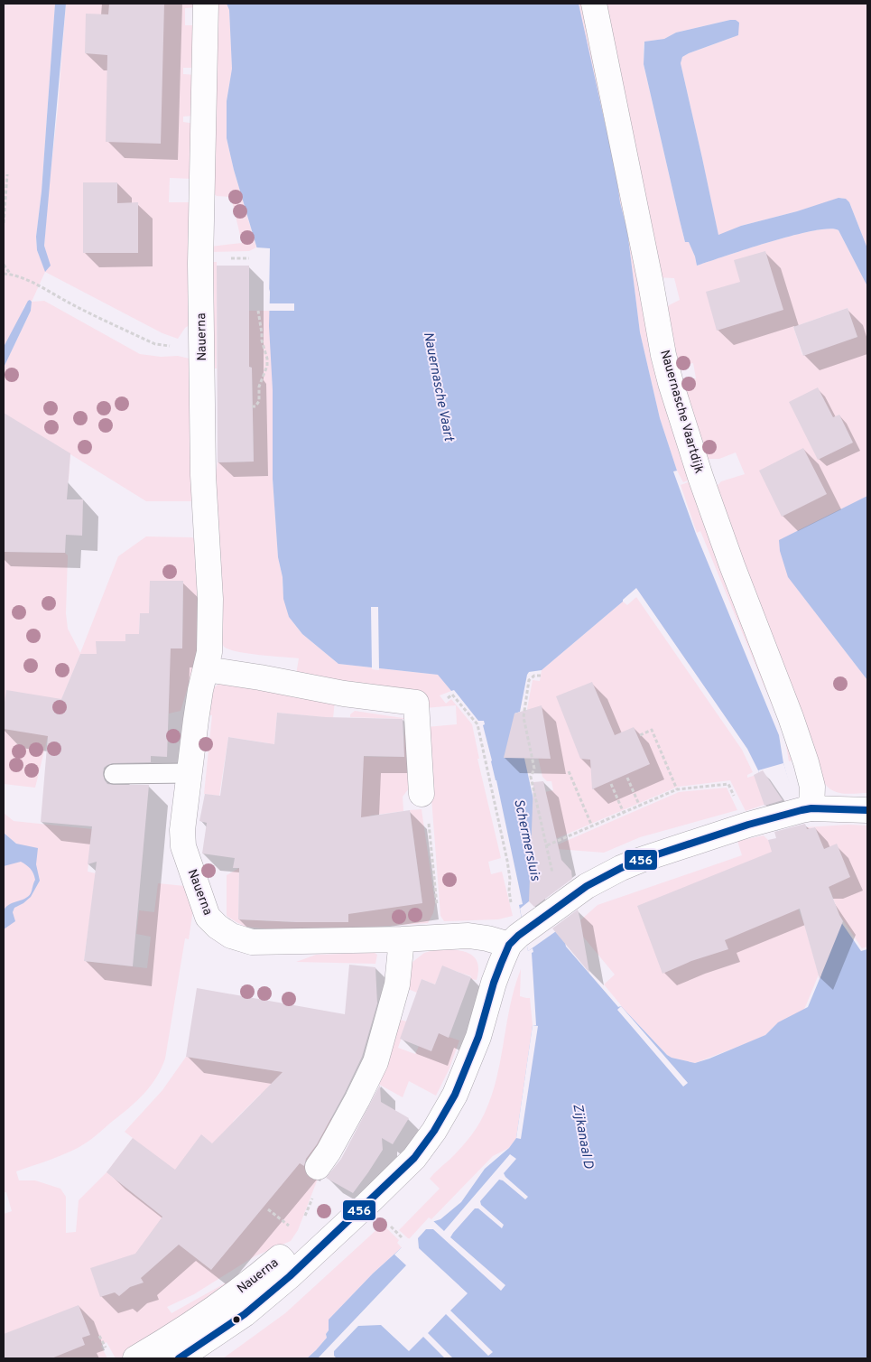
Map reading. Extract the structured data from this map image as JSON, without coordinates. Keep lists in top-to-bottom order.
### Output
{
  "streets": {
    "street": ["Nauerna", "Nauernasche Vaartdijk"]
  },
  "water": ["Nauernasche Vaart", "Schermersluis", "Zijkanaal D"],
  "lines": ["transit line 456"]
}
